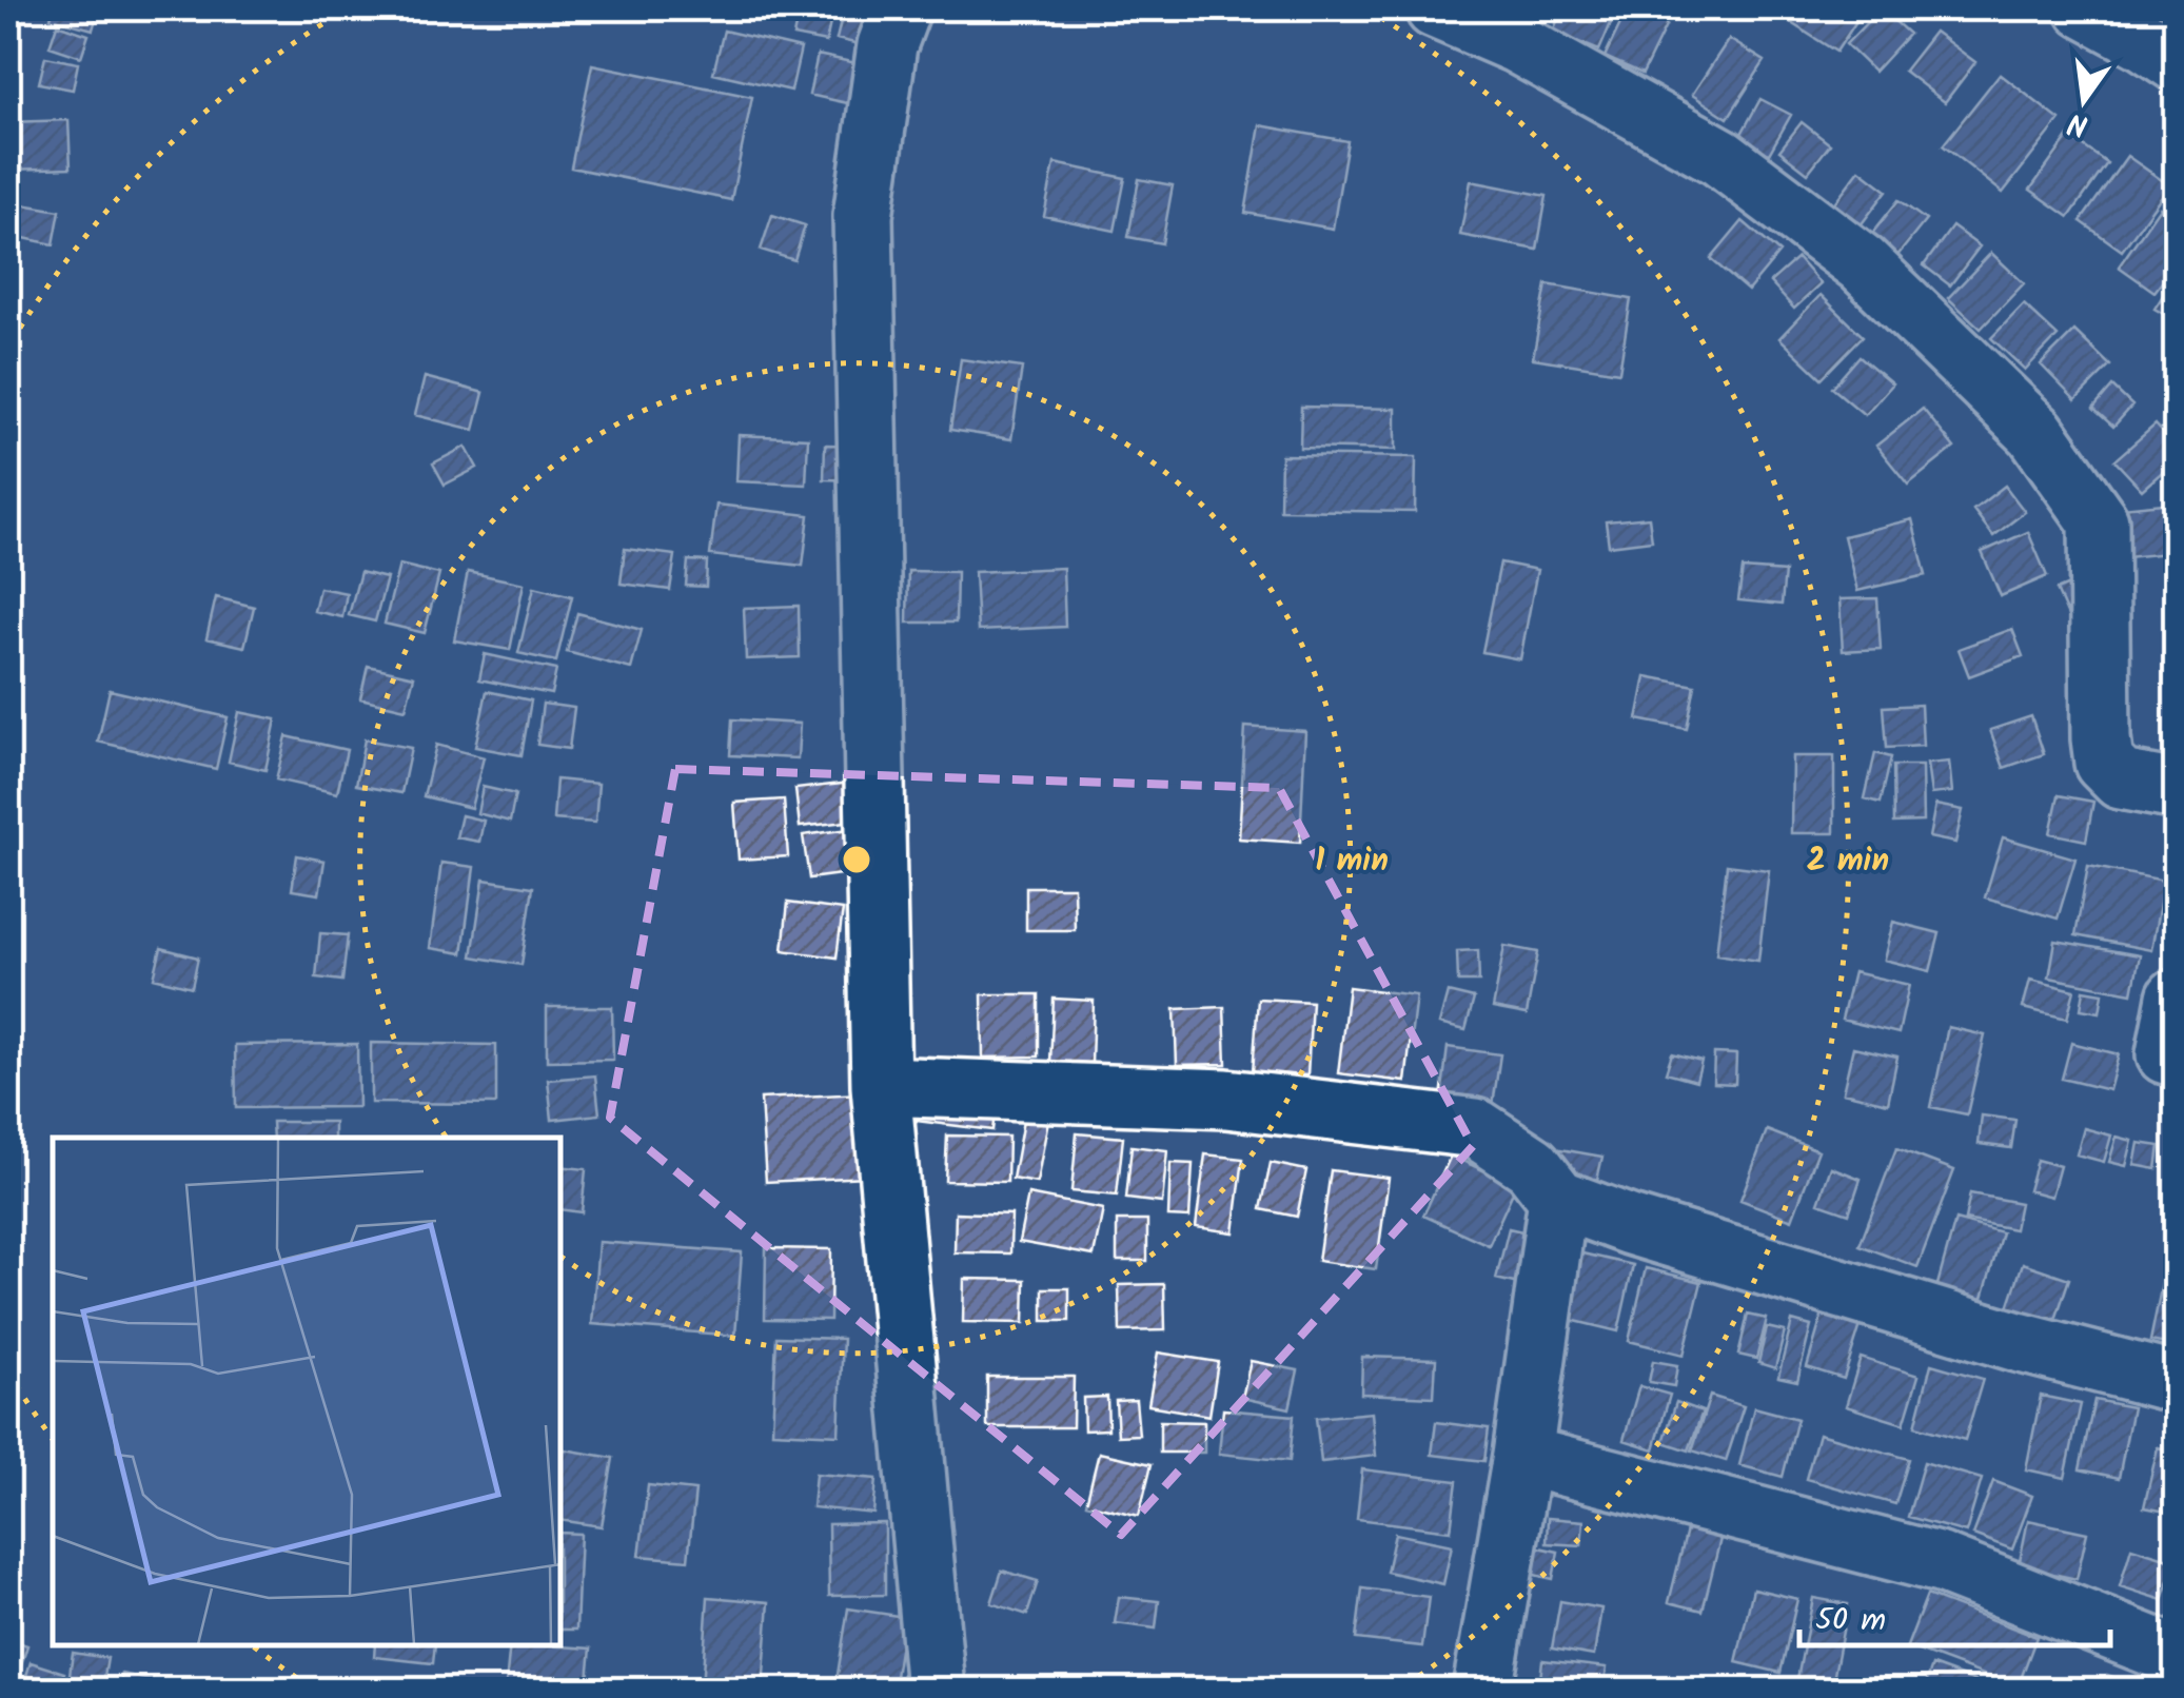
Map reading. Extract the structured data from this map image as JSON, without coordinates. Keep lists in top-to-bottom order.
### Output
{
  "scale_bar": "50 m",
  "north": "bottom",
  "rings": ["1 min", "2 min"]
}
